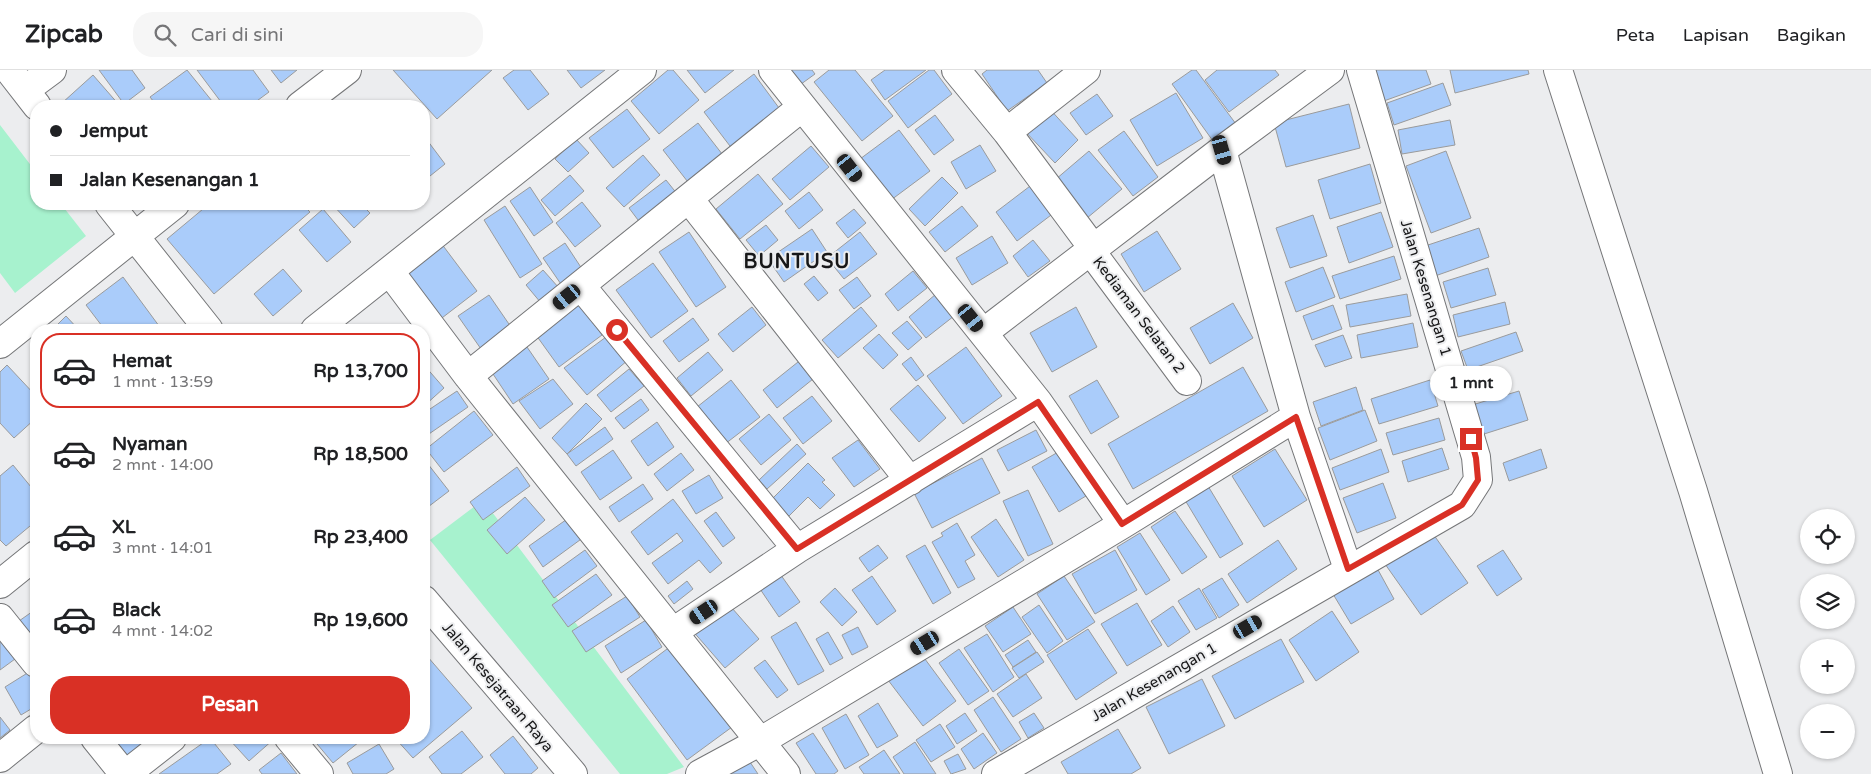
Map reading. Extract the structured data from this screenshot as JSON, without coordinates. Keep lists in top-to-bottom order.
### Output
{
  "streets": {
    "street": ["Jalan Kesenangan 1", "Kediaman Selatan 2", "Jalan Kesejatraan Raya"]
  },
  "districts": ["BUNTUSU"],
  "page": {
    "header": "Zipcab",
    "search": "Cari di sini",
    "nav": ["Peta", "Lapisan", "Bagikan"],
    "banner": ["Jemput", "Jalan Kesenangan 1"],
    "list": [
      {
        "name": "Hemat",
        "note": "1 mnt · 13:59",
        "value": "Rp 13,700"
      },
      {
        "name": "Nyaman",
        "note": "2 mnt · 14:00",
        "value": "Rp 18,500"
      },
      {
        "name": "XL",
        "note": "3 mnt · 14:01",
        "value": "Rp 23,400"
      },
      {
        "name": "Black",
        "note": "4 mnt · 14:02",
        "value": "Rp 19,600"
      }
    ],
    "bubble": "1 mnt",
    "map_buttons": ["+", "−"],
    "buttons": "Pesan"
  }
}
